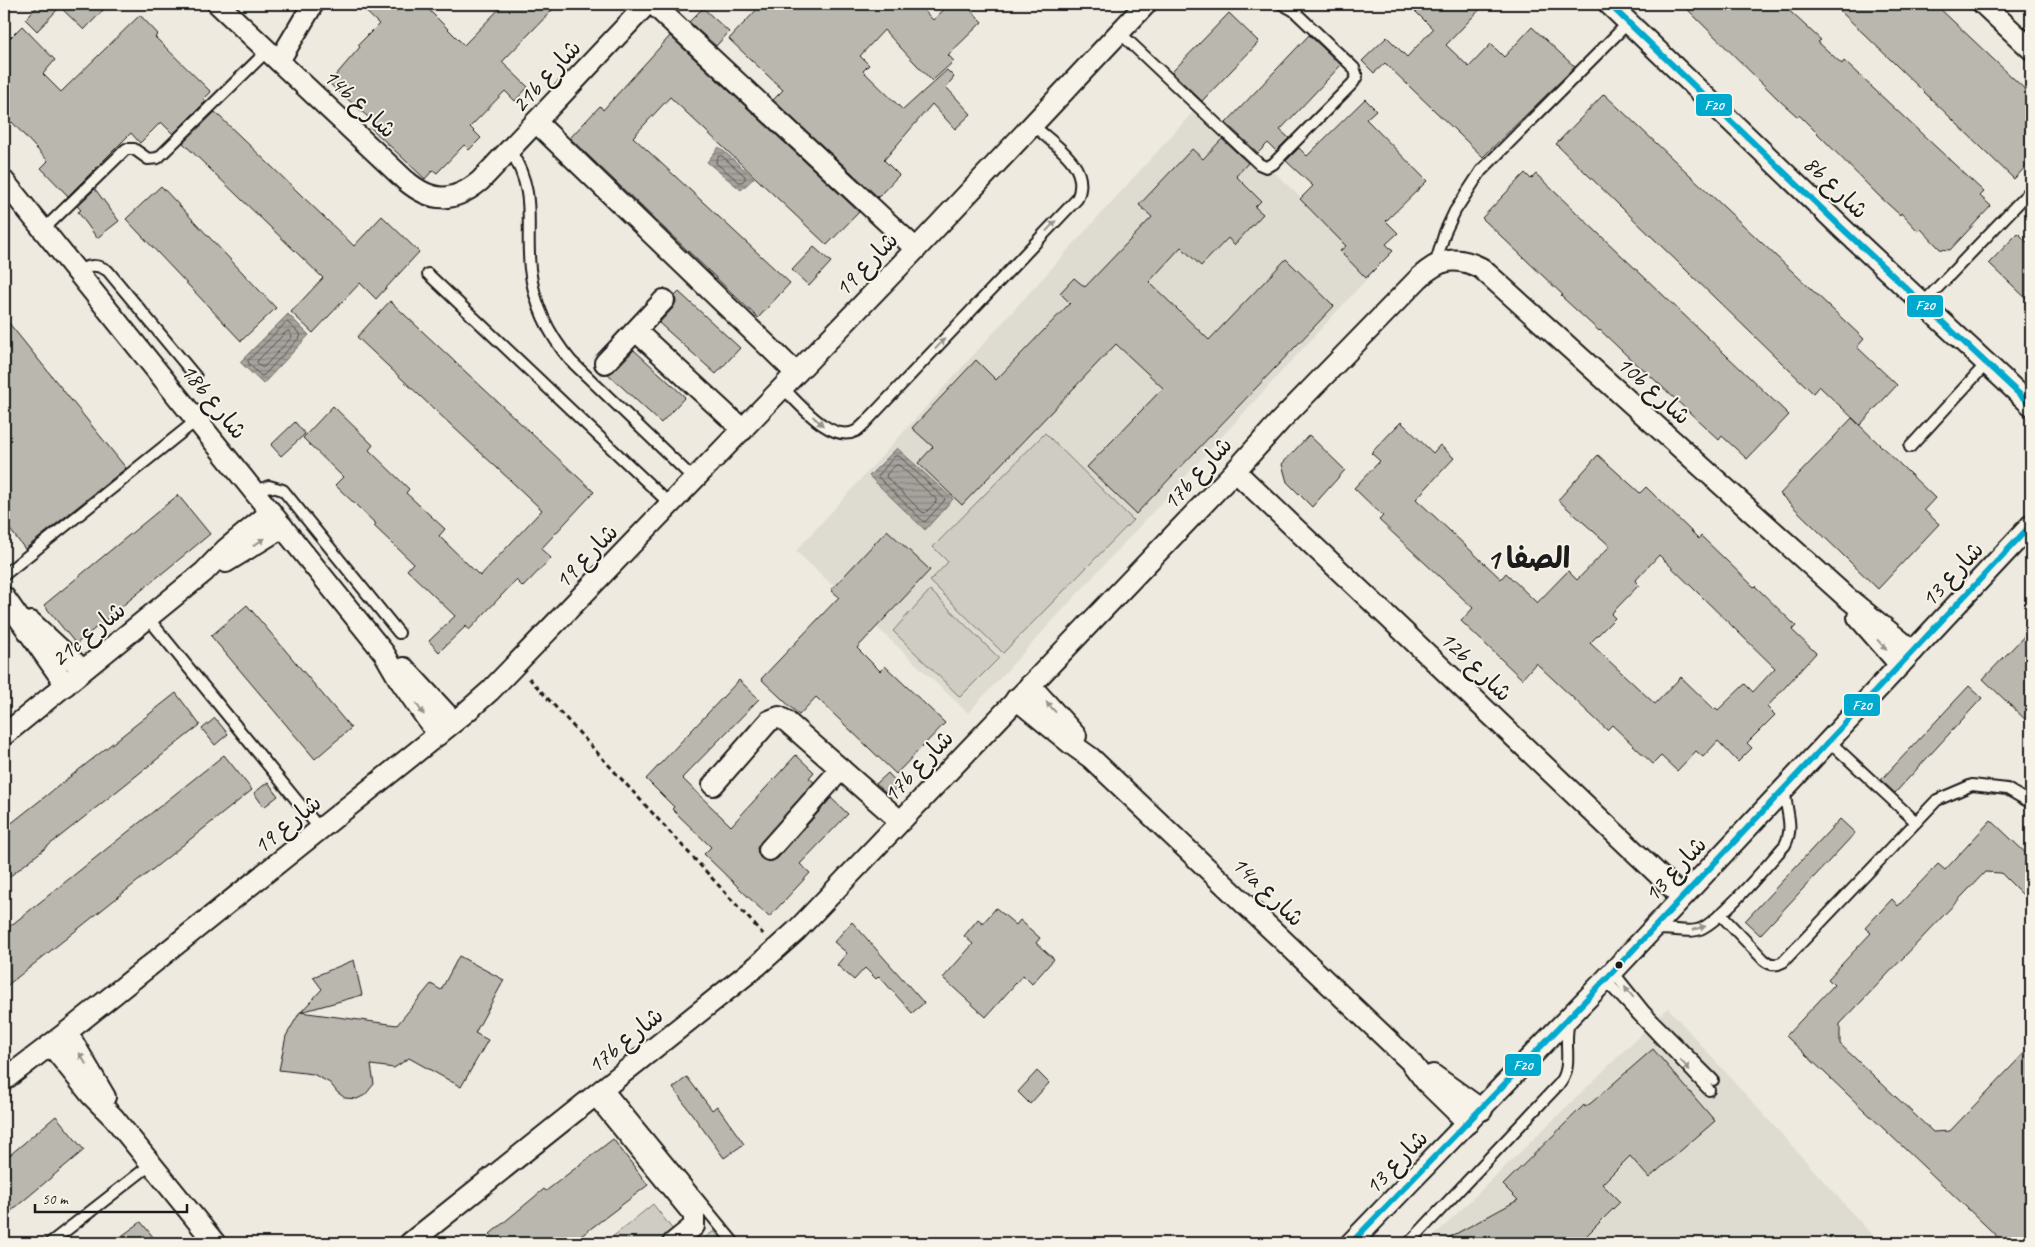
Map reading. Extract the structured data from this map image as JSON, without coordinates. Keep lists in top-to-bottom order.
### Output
{
  "streets": {
    "street": [
      "21b شارع",
      "14b شارع",
      "8b شارع",
      "شارع 19",
      "10b شارع",
      "18b شارع",
      "17b شارع",
      "شارع 13",
      "21c شارع",
      "12b شارع",
      "14a شارع"
    ]
  },
  "crossings": [
    ["21b شارع", "14b شارع"],
    ["شارع 19", "18b شارع"],
    ["10b شارع", "17b شارع"],
    ["10b شارع", "شارع 13"],
    ["18b شارع", "21c شارع"],
    ["17b شارع", "12b شارع"],
    ["17b شارع", "14a شارع"],
    ["شارع 13", "12b شارع"],
    ["شارع 13", "14a شارع"]
  ],
  "districts": ["الصفا 1"],
  "lines": ["transit line F20"],
  "scale_bar": "50 m"
}
